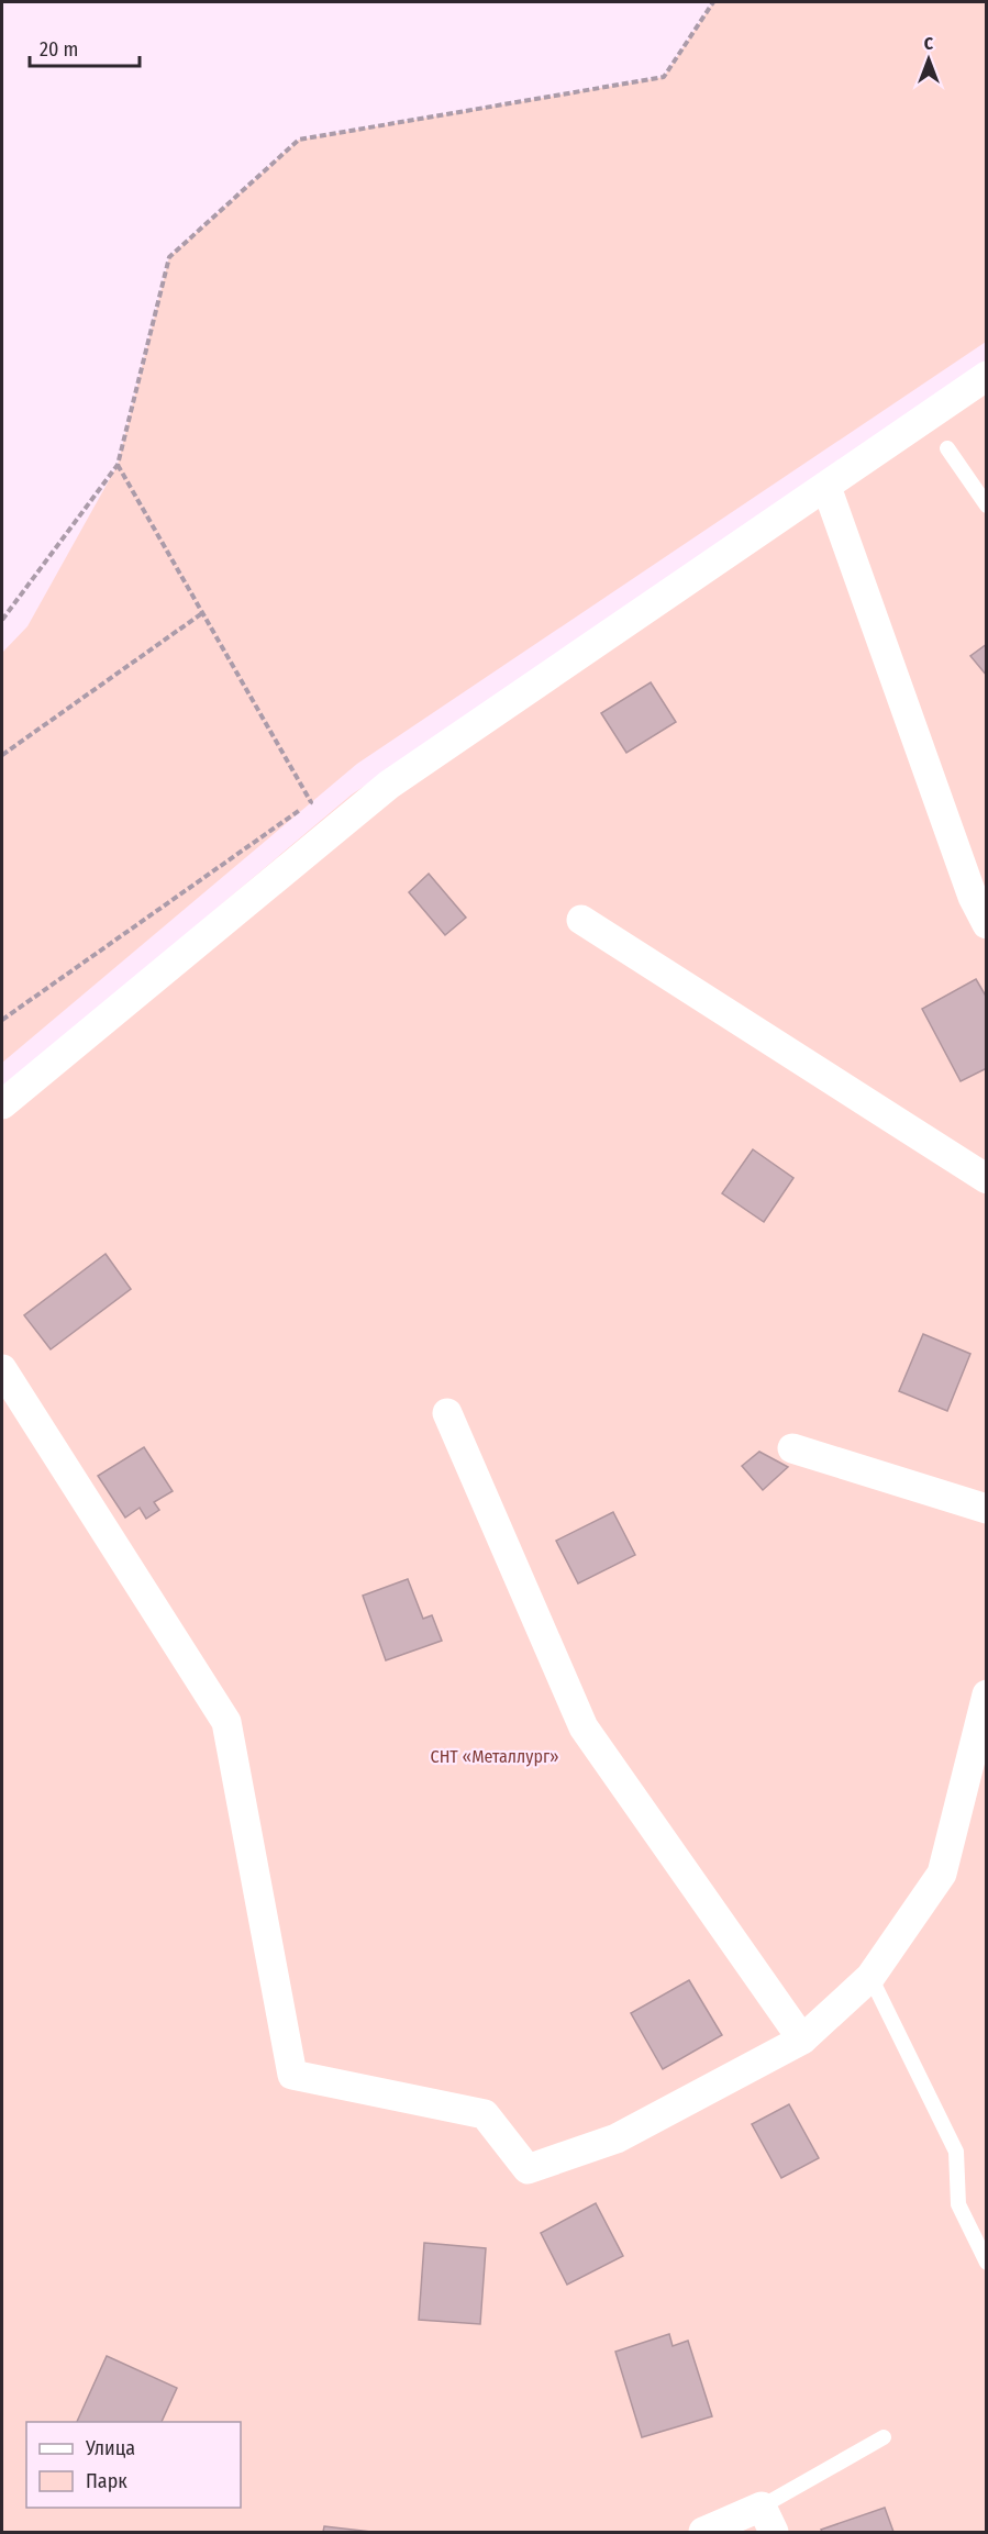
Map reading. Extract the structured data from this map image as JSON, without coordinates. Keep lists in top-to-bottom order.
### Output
{
  "parks": ["СНТ «Металлург»"],
  "legend": ["Улица", "Парк"],
  "scale_bar": "20 m",
  "north": "top"
}
